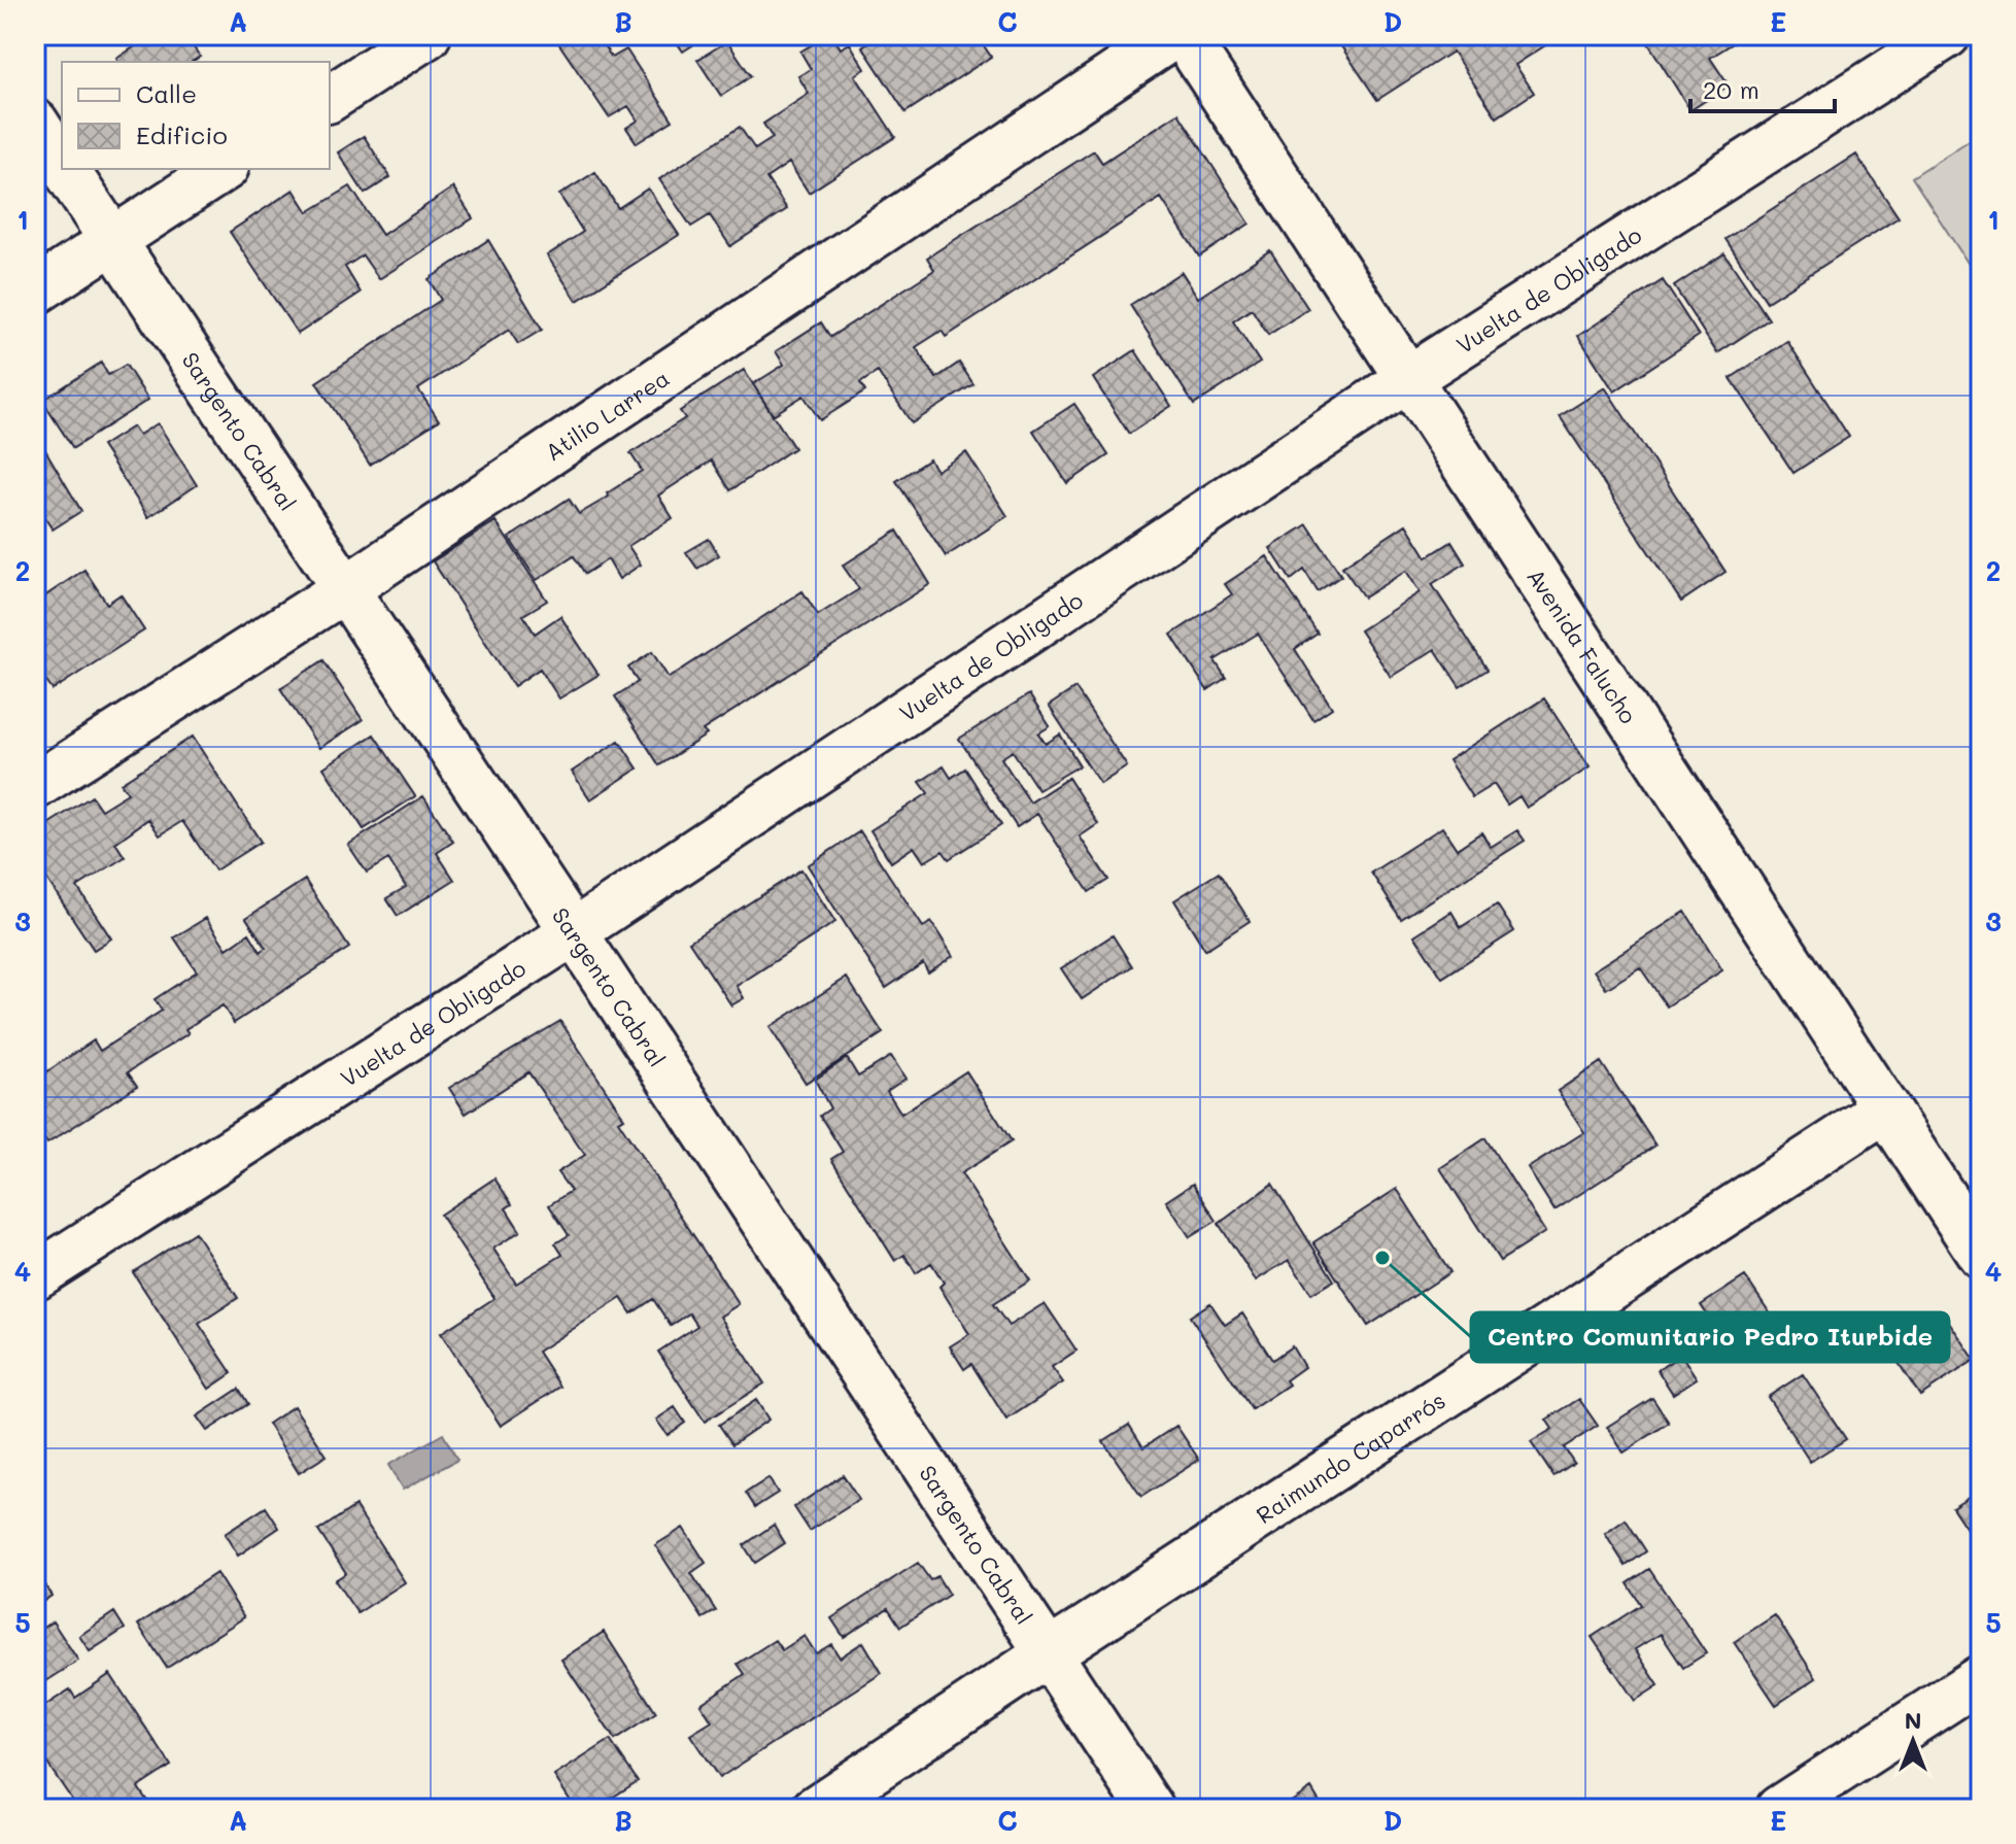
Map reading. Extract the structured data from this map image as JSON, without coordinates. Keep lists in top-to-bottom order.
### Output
{
  "streets": {
    "street": [
      "Vuelta de Obligado",
      "Atilio Larrea",
      "Sargento Cabral",
      "Avenida Falucho",
      "Raimundo Caparrós"
    ]
  },
  "crossings": [
    ["Vuelta de Obligado", "Sargento Cabral"],
    ["Vuelta de Obligado", "Avenida Falucho"],
    ["Atilio Larrea", "Sargento Cabral"],
    ["Sargento Cabral", "Raimundo Caparrós"],
    ["Avenida Falucho", "Raimundo Caparrós"]
  ],
  "places": ["Centro Comunitario Pedro Iturbide"],
  "legend": ["Calle", "Edificio"],
  "scale_bar": "20 m",
  "north": "top",
  "grid": {
    "columns": [
      "A",
      "B",
      "C",
      "D",
      "E"
    ],
    "rows": [
      "1",
      "2",
      "3",
      "4",
      "5"
    ]
  }
}
